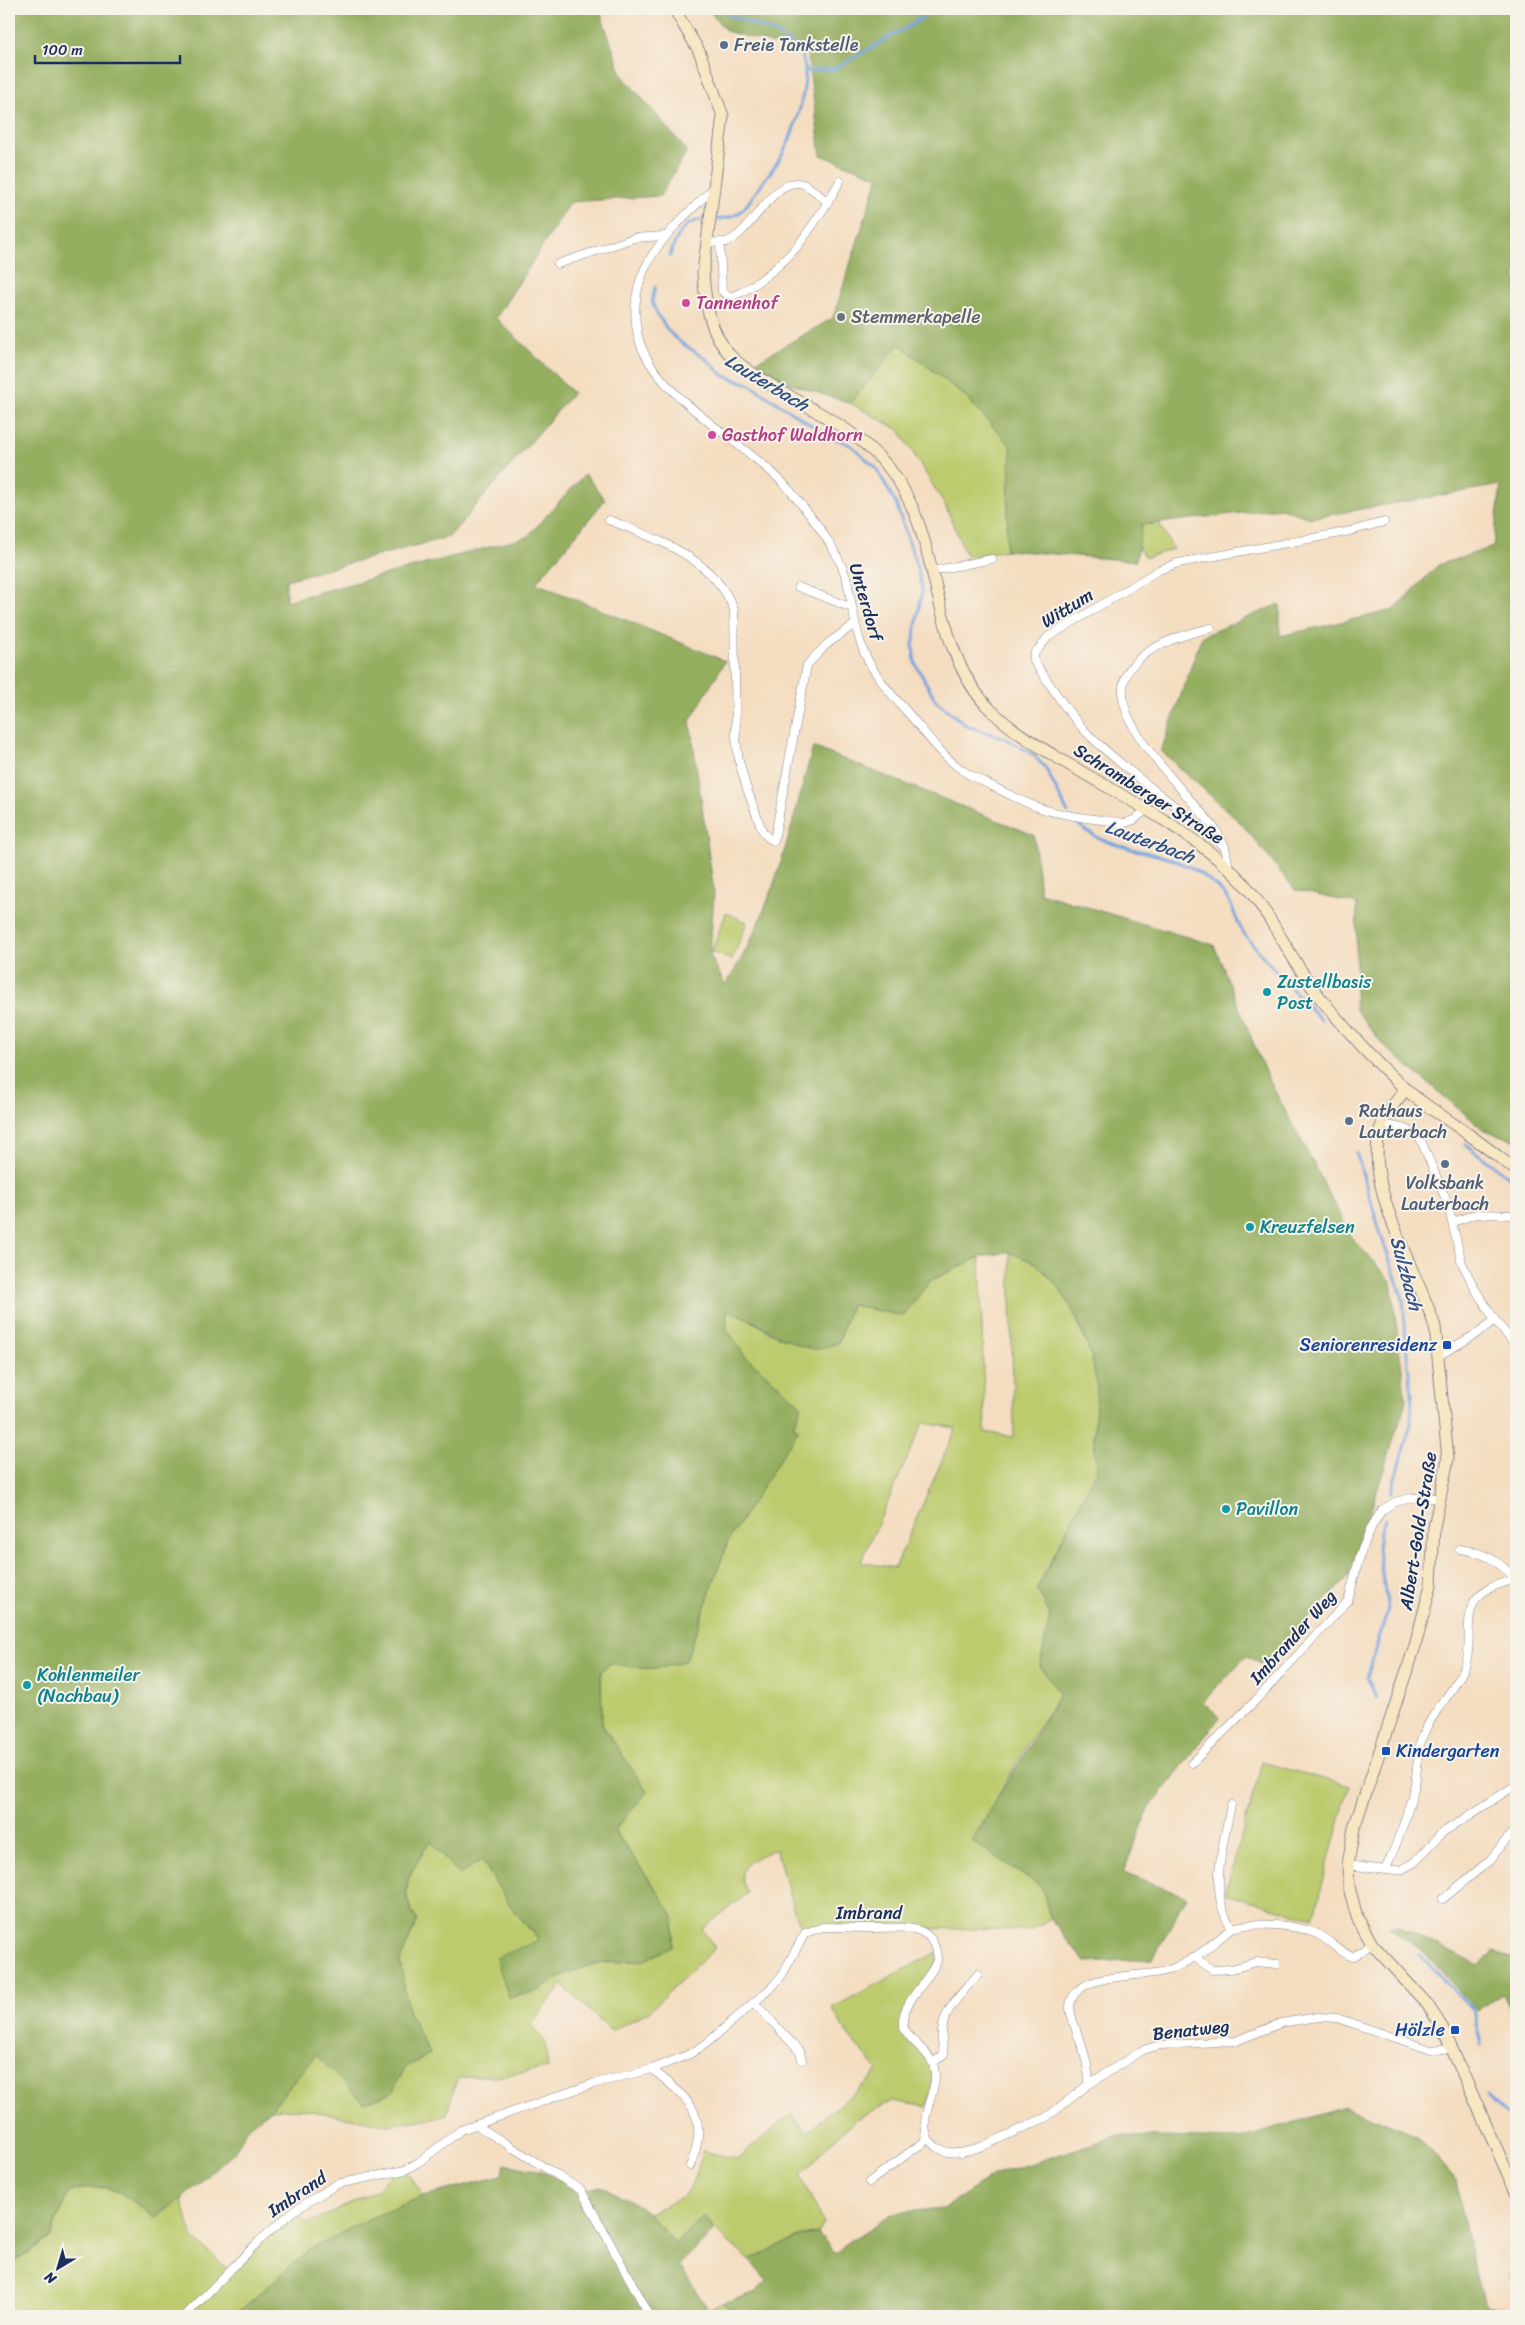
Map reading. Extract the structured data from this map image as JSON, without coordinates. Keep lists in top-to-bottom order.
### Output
{
  "streets": {
    "main road": ["Schramberger Straße", "Albert-Gold-Straße"],
    "street": [
      "Unterdorf",
      "Wittum",
      "Imbrander Weg",
      "Imbrand",
      "Benatweg"
    ]
  },
  "crossings": [
    ["Unterdorf", "Schramberger Straße"],
    ["Schramberger Straße", "Albert-Gold-Straße"],
    ["Albert-Gold-Straße", "Imbrander Weg"]
  ],
  "water": ["Lauterbach", "Sulzbach"],
  "places": {
    "other": [
      "Freie Tankstelle",
      "Tannenhof",
      "Stemmerkapelle",
      "Gasthof Waldhorn",
      "Zustellbasis Post",
      "Rathaus Lauterbach",
      "Volksbank Lauterbach",
      "Kreuzfelsen",
      "Pavillon",
      "Kohlenmeiler (Nachbau)"
    ],
    "transit": ["Seniorenresidenz", "Kindergarten", "Hölzle"]
  },
  "scale_bar": "100 m",
  "north": "bottom left"
}
